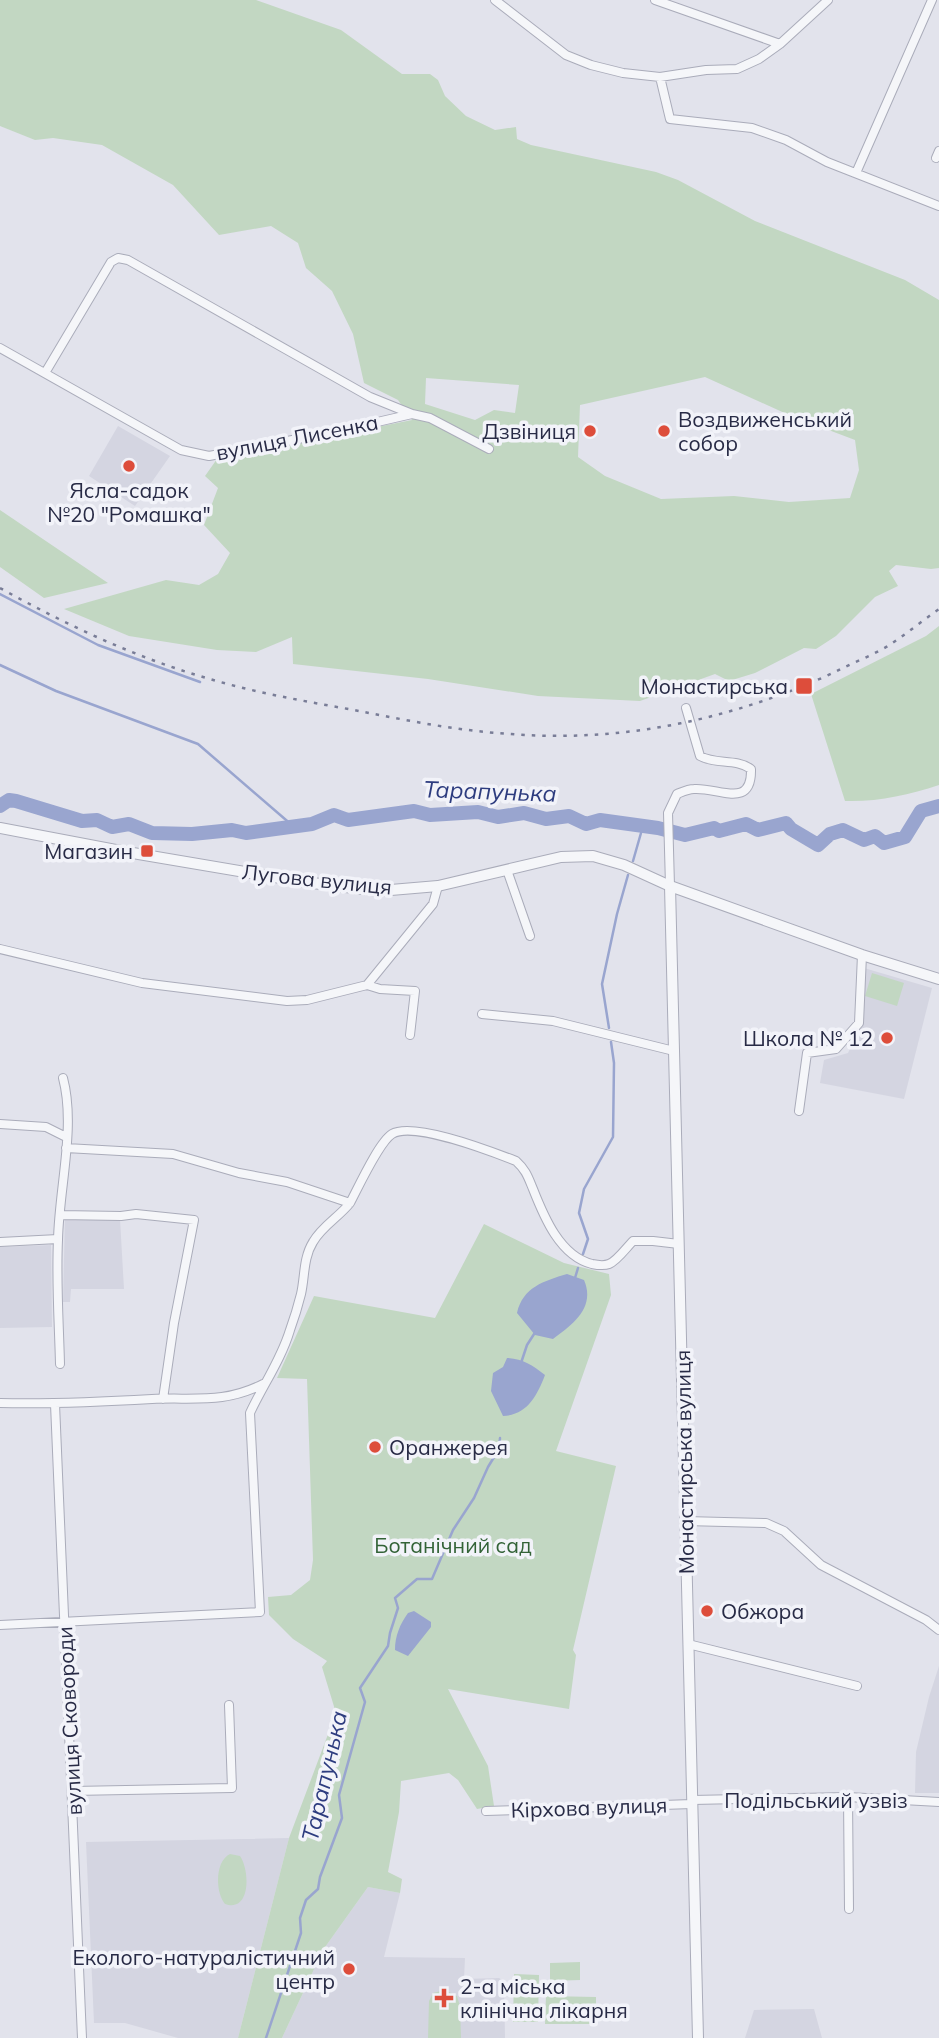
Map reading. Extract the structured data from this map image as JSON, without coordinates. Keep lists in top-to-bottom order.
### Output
{
  "streets": {
    "street": [
      "вулиця Лисенка",
      "Лугова вулиця",
      "Монастирська вулиця",
      "вулиця Сковороди",
      "Подільський узвіз",
      "Кірхова вулиця"
    ]
  },
  "crossings": [
    ["Лугова вулиця", "Монастирська вулиця"],
    ["Монастирська вулиця", "Подільський узвіз"],
    ["Монастирська вулиця", "Кірхова вулиця"],
    ["Подільський узвіз", "Кірхова вулиця"]
  ],
  "water": ["Тарапунька"],
  "parks": ["Ботанічний сад"],
  "places": {
    "other": [
      "Дзвіниця",
      "Воздвиженський собор",
      "Ясла-садок №20 \"Ромашка\"",
      "Школа № 12",
      "Оранжерея",
      "Обжора",
      "Еколого-натуралістичний центр"
    ],
    "transit": ["Монастирська", "Магазин"],
    "health": ["2-а міська клінічна лікарня"]
  }
}
